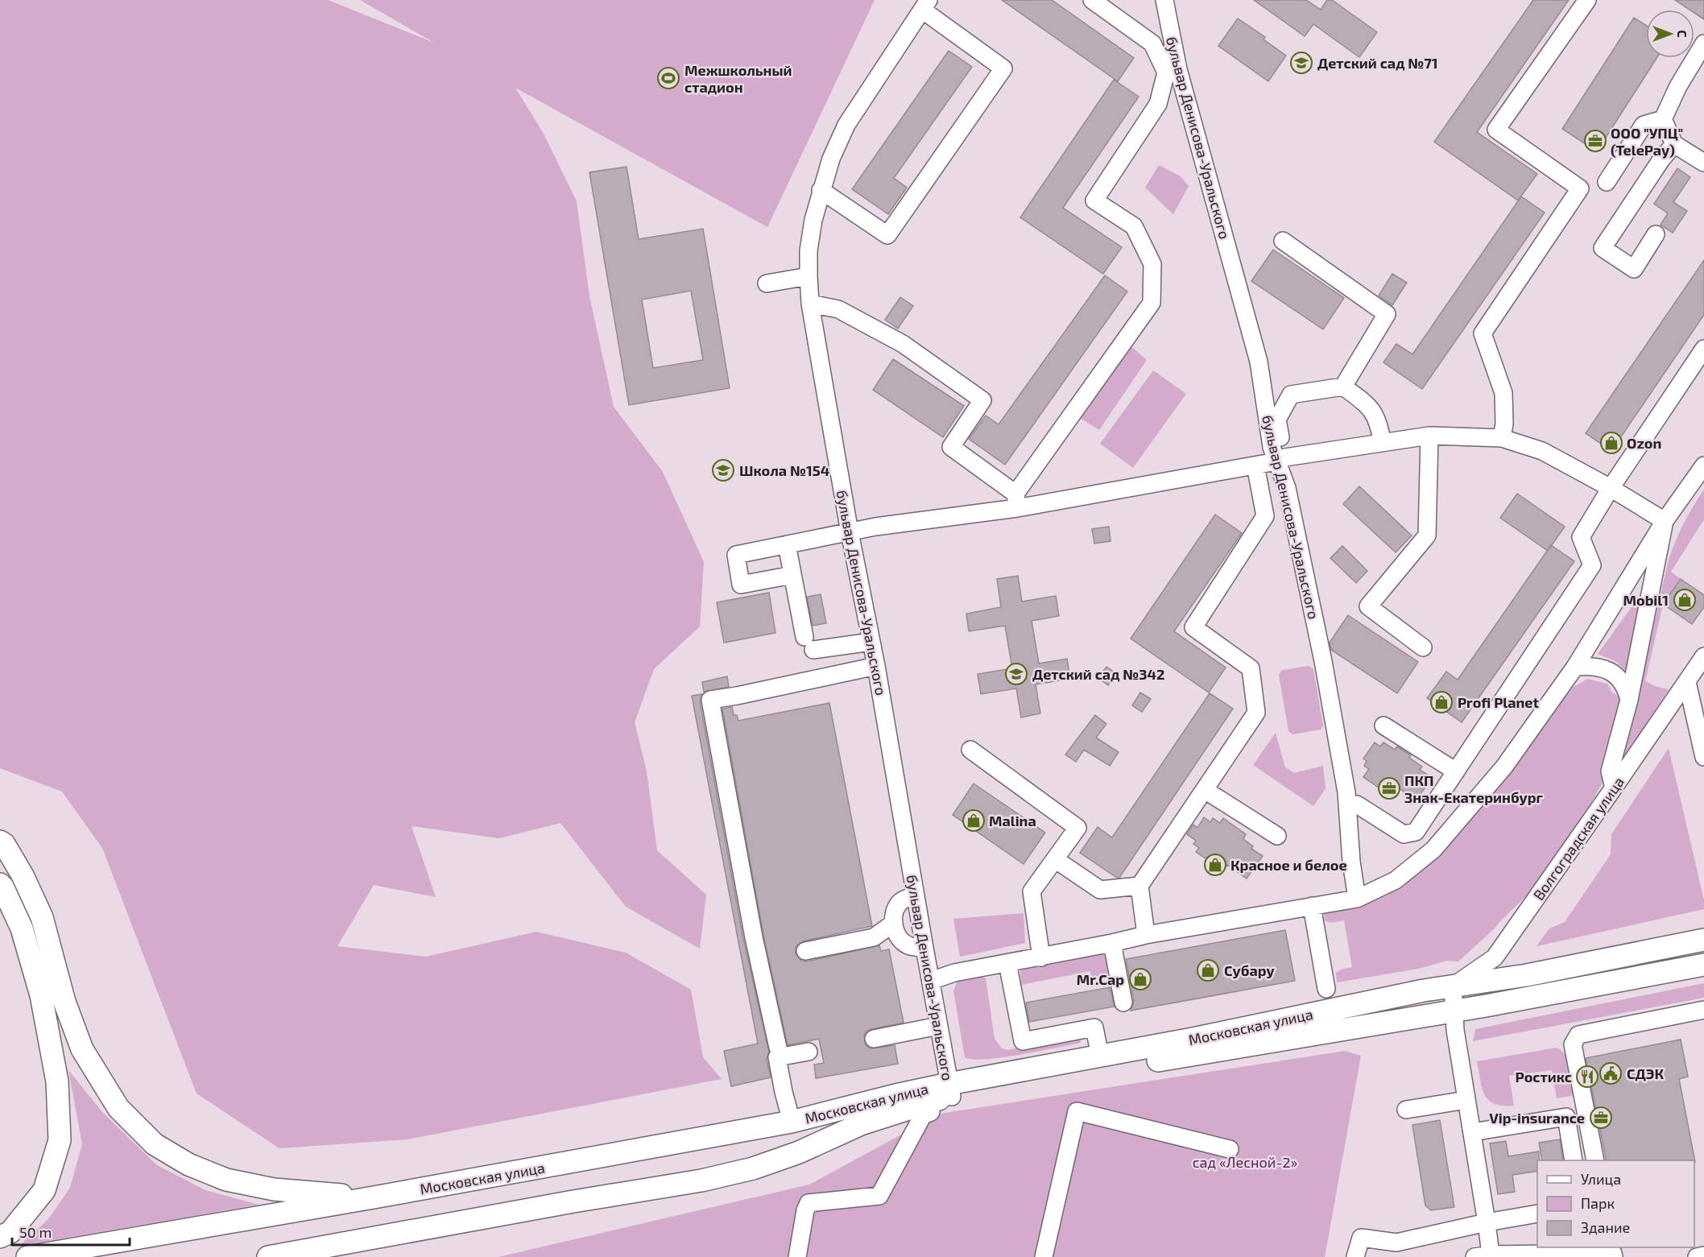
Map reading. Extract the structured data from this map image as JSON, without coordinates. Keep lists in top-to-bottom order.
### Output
{
  "streets": {
    "main road": ["Московская улица"],
    "street": ["бульвар Денисова-Уральского", "Волгоградская улица"]
  },
  "crossings": [
    ["бульвар Денисова-Уральского", "Московская улица"],
    ["Волгоградская улица", "Московская улица"]
  ],
  "parks": ["сад «Лесной-2»"],
  "places": {
    "school or university": ["Детский сад №71", "Школа №154", "Детский сад №342"],
    "sports": ["Межшкольный стадион"],
    "office": ["ООО \"УПЦ\" (TelePay)", "ПКП Знак-Екатеринбург", "Vip-insurance"],
    "shop": [
      "Ozon",
      "Mobil1",
      "Profi Planet",
      "Malina",
      "Красное и белое",
      "Субару",
      "Mr.Cap"
    ],
    "public building": ["СДЭК"],
    "restaurant": ["Ростикс"]
  },
  "legend": ["Улица", "Парк", "Здание"],
  "scale_bar": "50 m",
  "north": "right"
}
